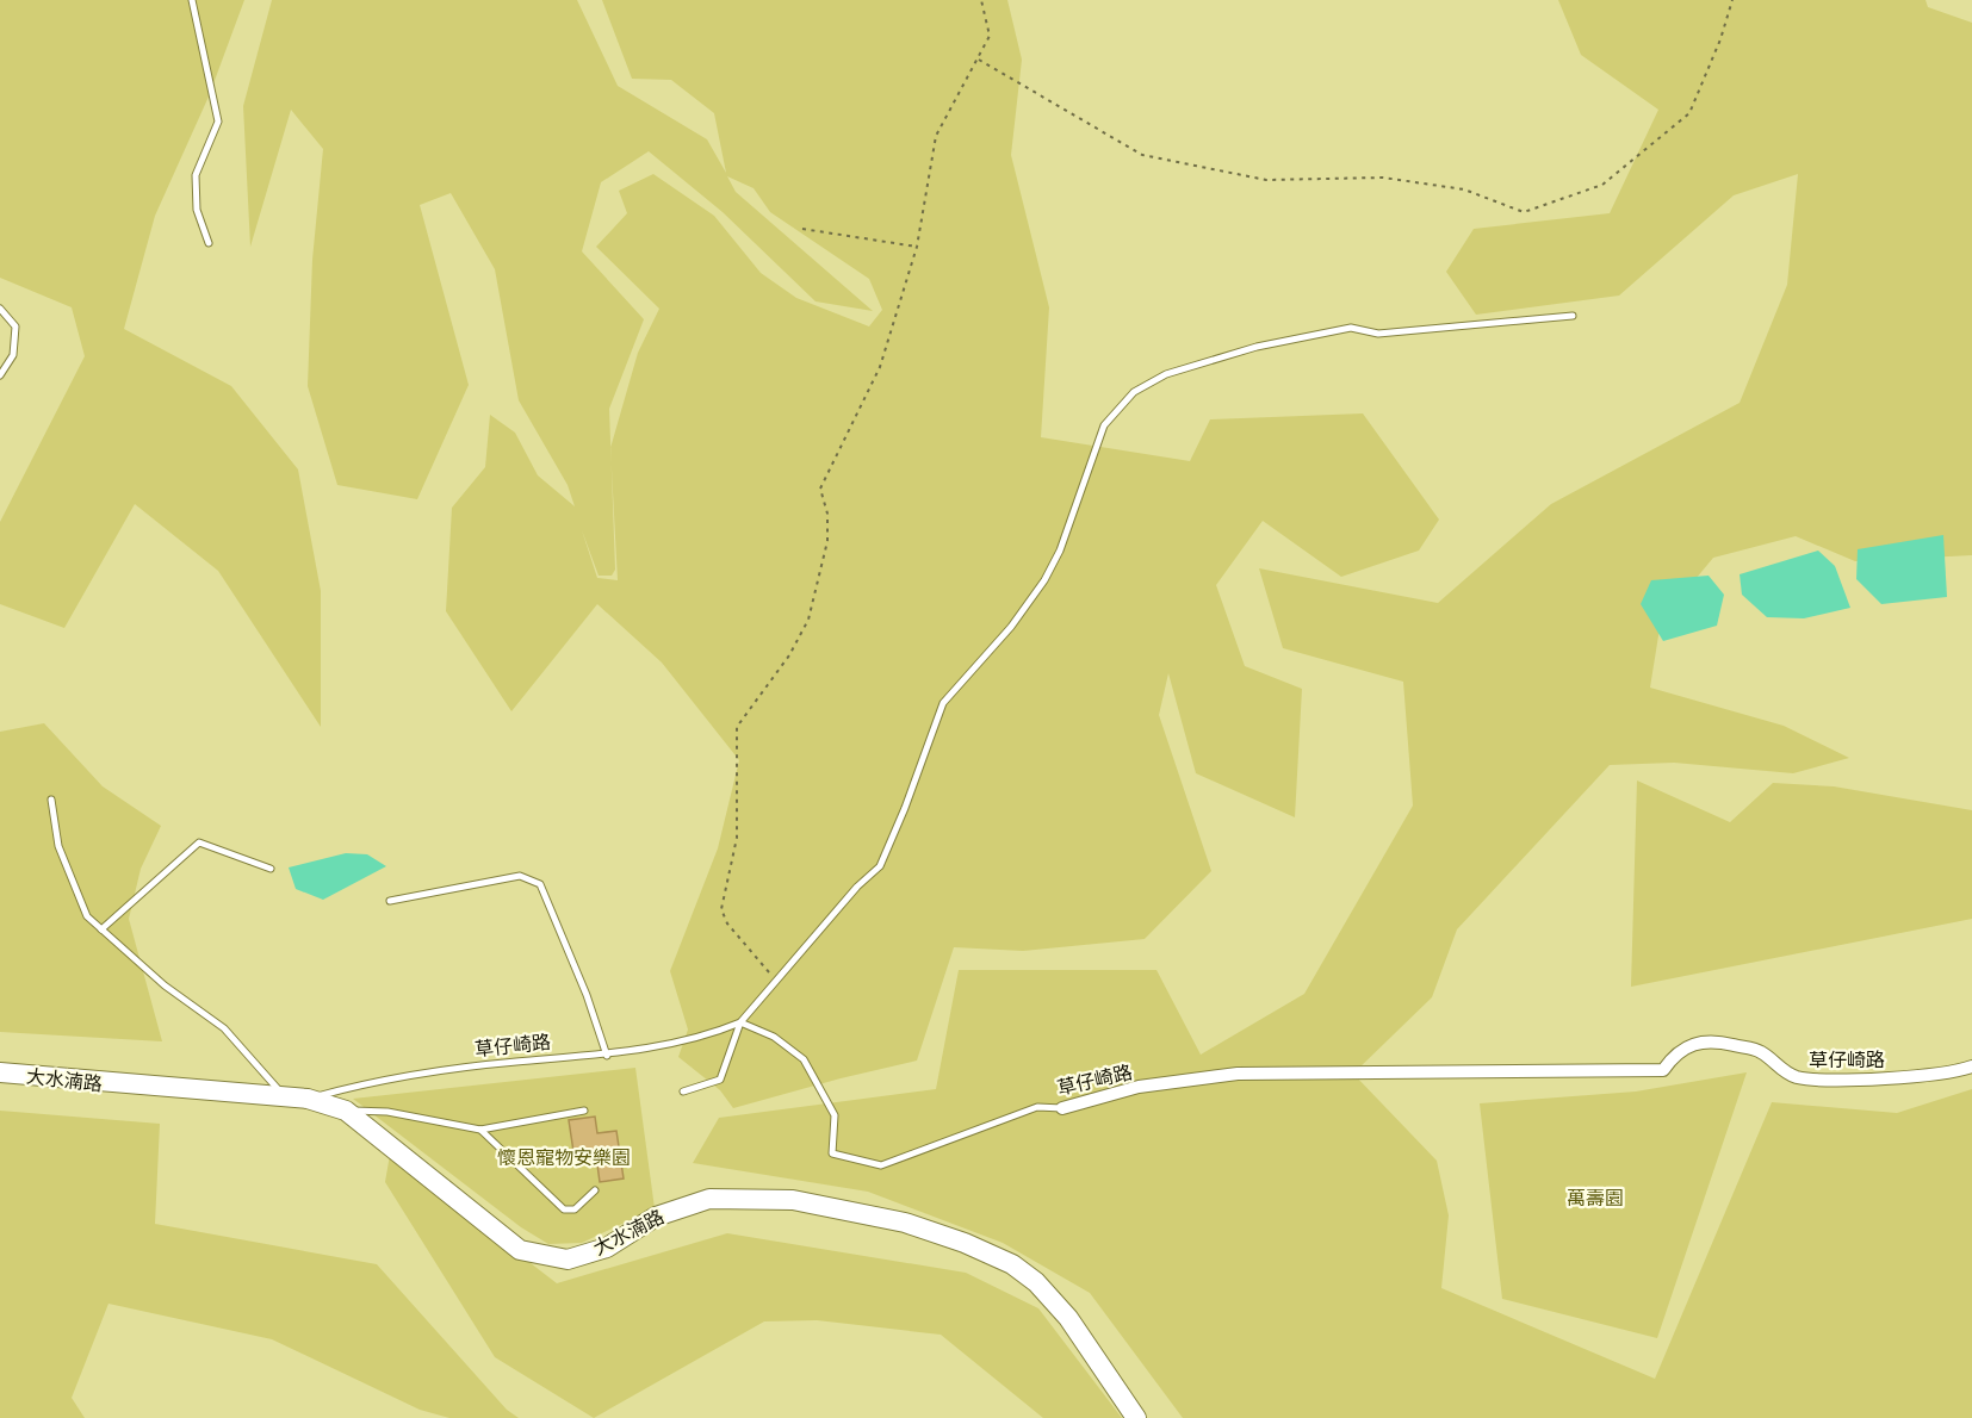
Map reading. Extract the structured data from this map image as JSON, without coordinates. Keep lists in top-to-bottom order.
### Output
{
  "streets": {
    "street": ["草仔崎路", "大水湳路"]
  },
  "crossings": [
    ["草仔崎路", "大水湳路"]
  ],
  "parks": ["懷恩寵物安樂園", "萬壽園"]
}
